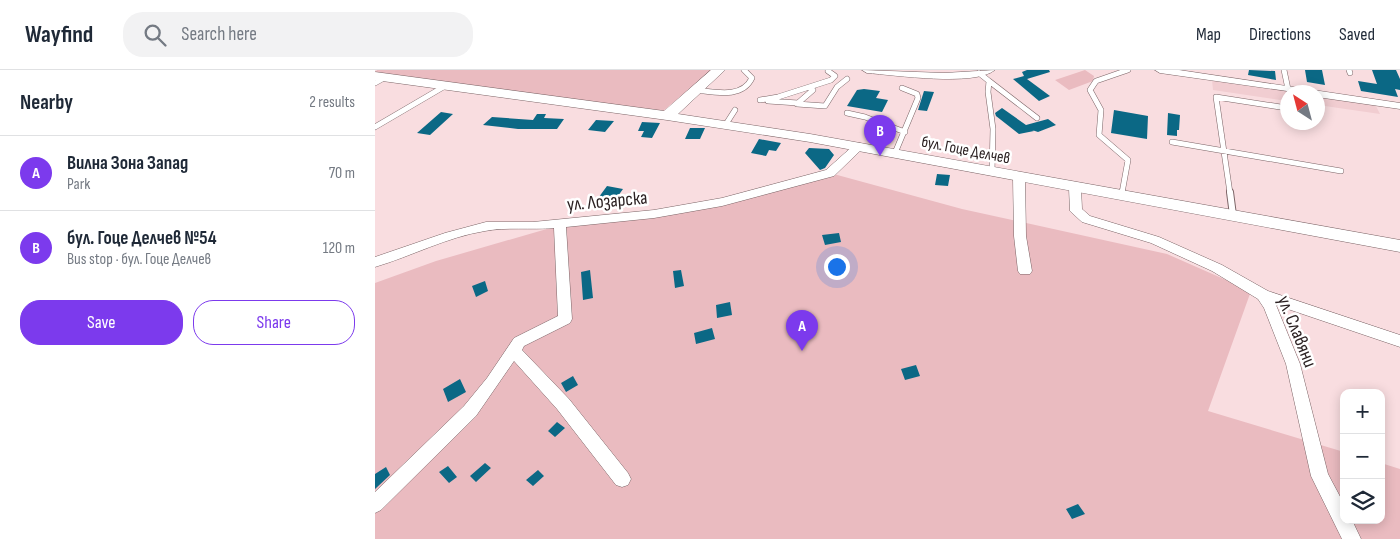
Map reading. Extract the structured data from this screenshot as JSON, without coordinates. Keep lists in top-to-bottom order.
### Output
{
  "streets": {
    "main road": ["бул. Гоце Делчев"],
    "street": ["ул. Лозарска", "ул. Славяни"]
  },
  "crossings": [
    ["бул. Гоце Делчев", "ул. Лозарска"],
    ["бул. Гоце Делчев", "ул. Славяни"]
  ],
  "north": "top left",
  "page": {
    "header": "Wayfind",
    "search": "Search here",
    "nav": ["Map", "Directions", "Saved"],
    "heading": ["Nearby", "2 results"],
    "pins": ["B", "A"],
    "list": [
      {
        "mark": "A",
        "name": "Вилна Зона Запад",
        "note": "Park",
        "value": "70 m"
      },
      {
        "mark": "B",
        "name": "бул. Гоце Делчев №54",
        "note": "Bus stop · бул. Гоце Делчев",
        "value": "120 m"
      }
    ],
    "buttons": ["Save", "Share"],
    "map_buttons": ["+", "−"]
  }
}
